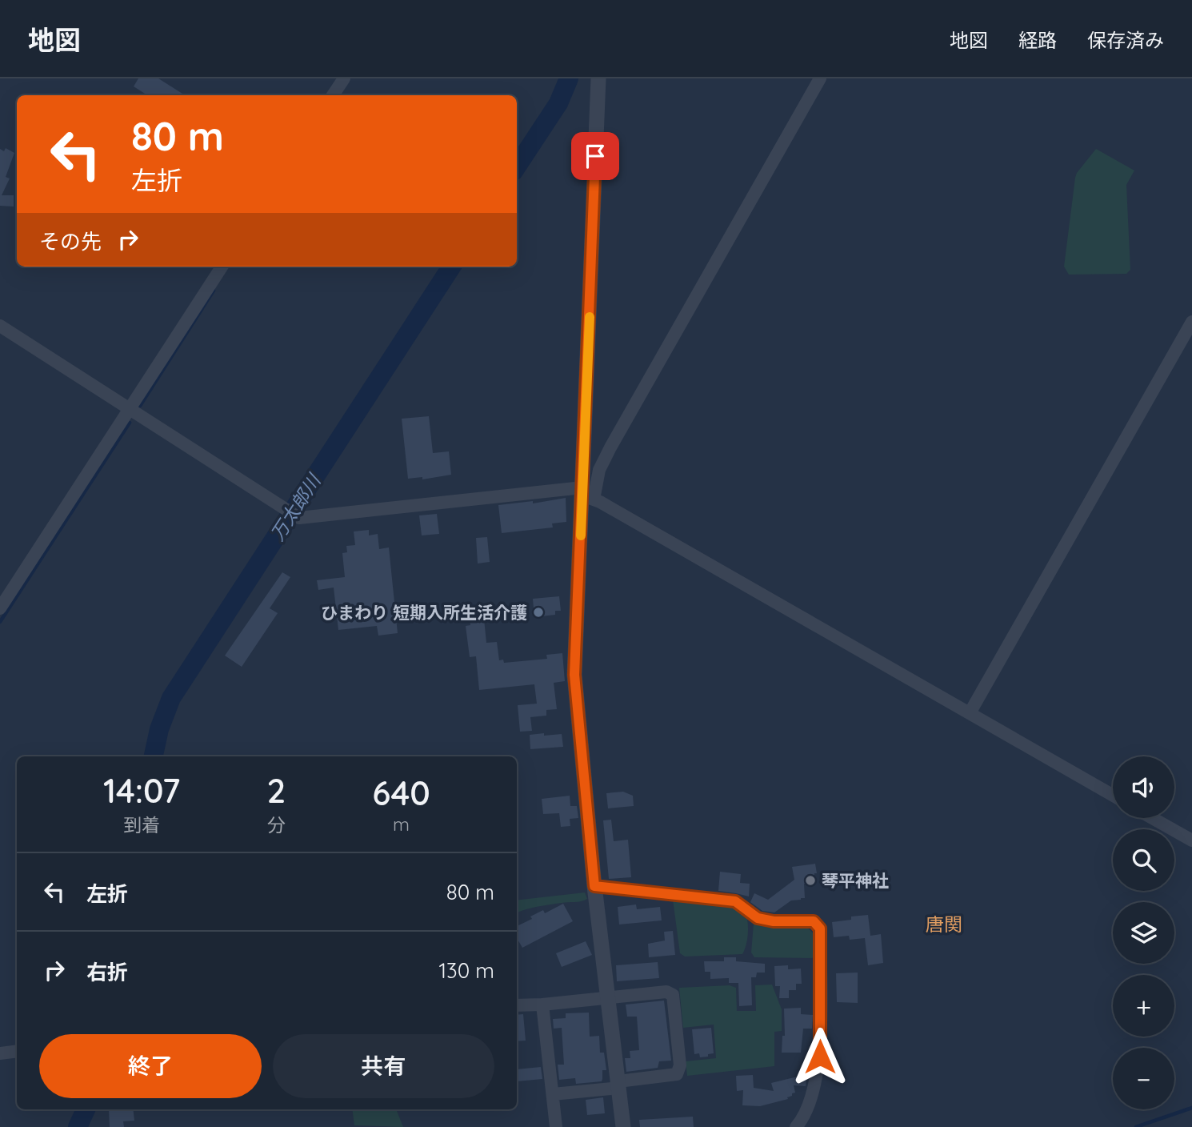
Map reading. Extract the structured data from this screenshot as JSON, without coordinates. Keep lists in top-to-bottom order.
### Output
{
  "districts": ["唐関"],
  "water": ["万太郎川"],
  "places": ["ひまわり 短期入所生活介護", "琴平神社"],
  "page": {
    "header": "地図",
    "nav": ["地図", "経路", "保存済み"],
    "turn": ["80 m", "左折"],
    "then": "その先",
    "map_buttons": ["+", "−"],
    "eta": [
      "14:07",
      "到着",
      "2",
      "分",
      "640",
      "m"
    ],
    "list": [
      {
        "name": "左折",
        "value": "80 m"
      },
      {
        "name": "右折",
        "value": "130 m"
      }
    ],
    "buttons": ["終了", "共有"]
  }
}
